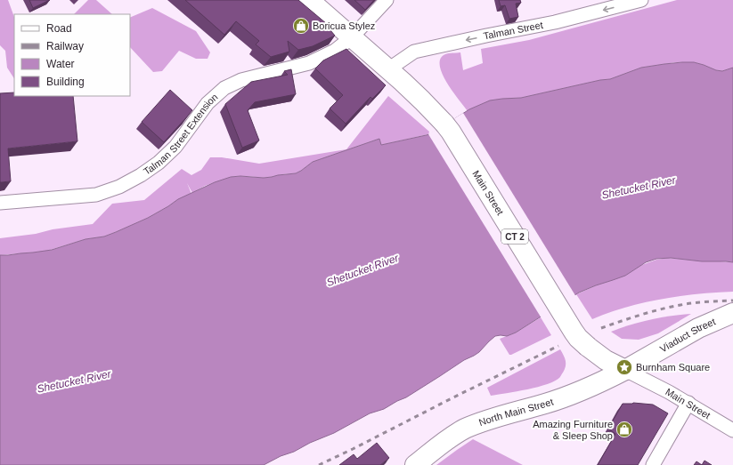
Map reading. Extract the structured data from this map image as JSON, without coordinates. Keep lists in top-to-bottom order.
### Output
{
  "streets": {
    "main road": [
      "Main Street",
      "CT 2",
      "Viaduct Street",
      "North Main Street"
    ],
    "street": ["Talman Street", "Talman Street Extension"]
  },
  "crossings": [
    ["Talman Street", "Main Street"],
    ["Talman Street Extension", "Main Street"],
    ["Main Street", "Viaduct Street"],
    ["Main Street", "North Main Street"],
    ["Viaduct Street", "North Main Street"]
  ],
  "one_way": ["Talman Street"],
  "water": ["Shetucket River"],
  "places": {
    "shop": ["Boricua Stylez", "Amazing Furniture & Sleep Shop"],
    "place": ["Burnham Square"]
  },
  "legend": [
    "Road",
    "Railway",
    "Water",
    "Building"
  ]
}
